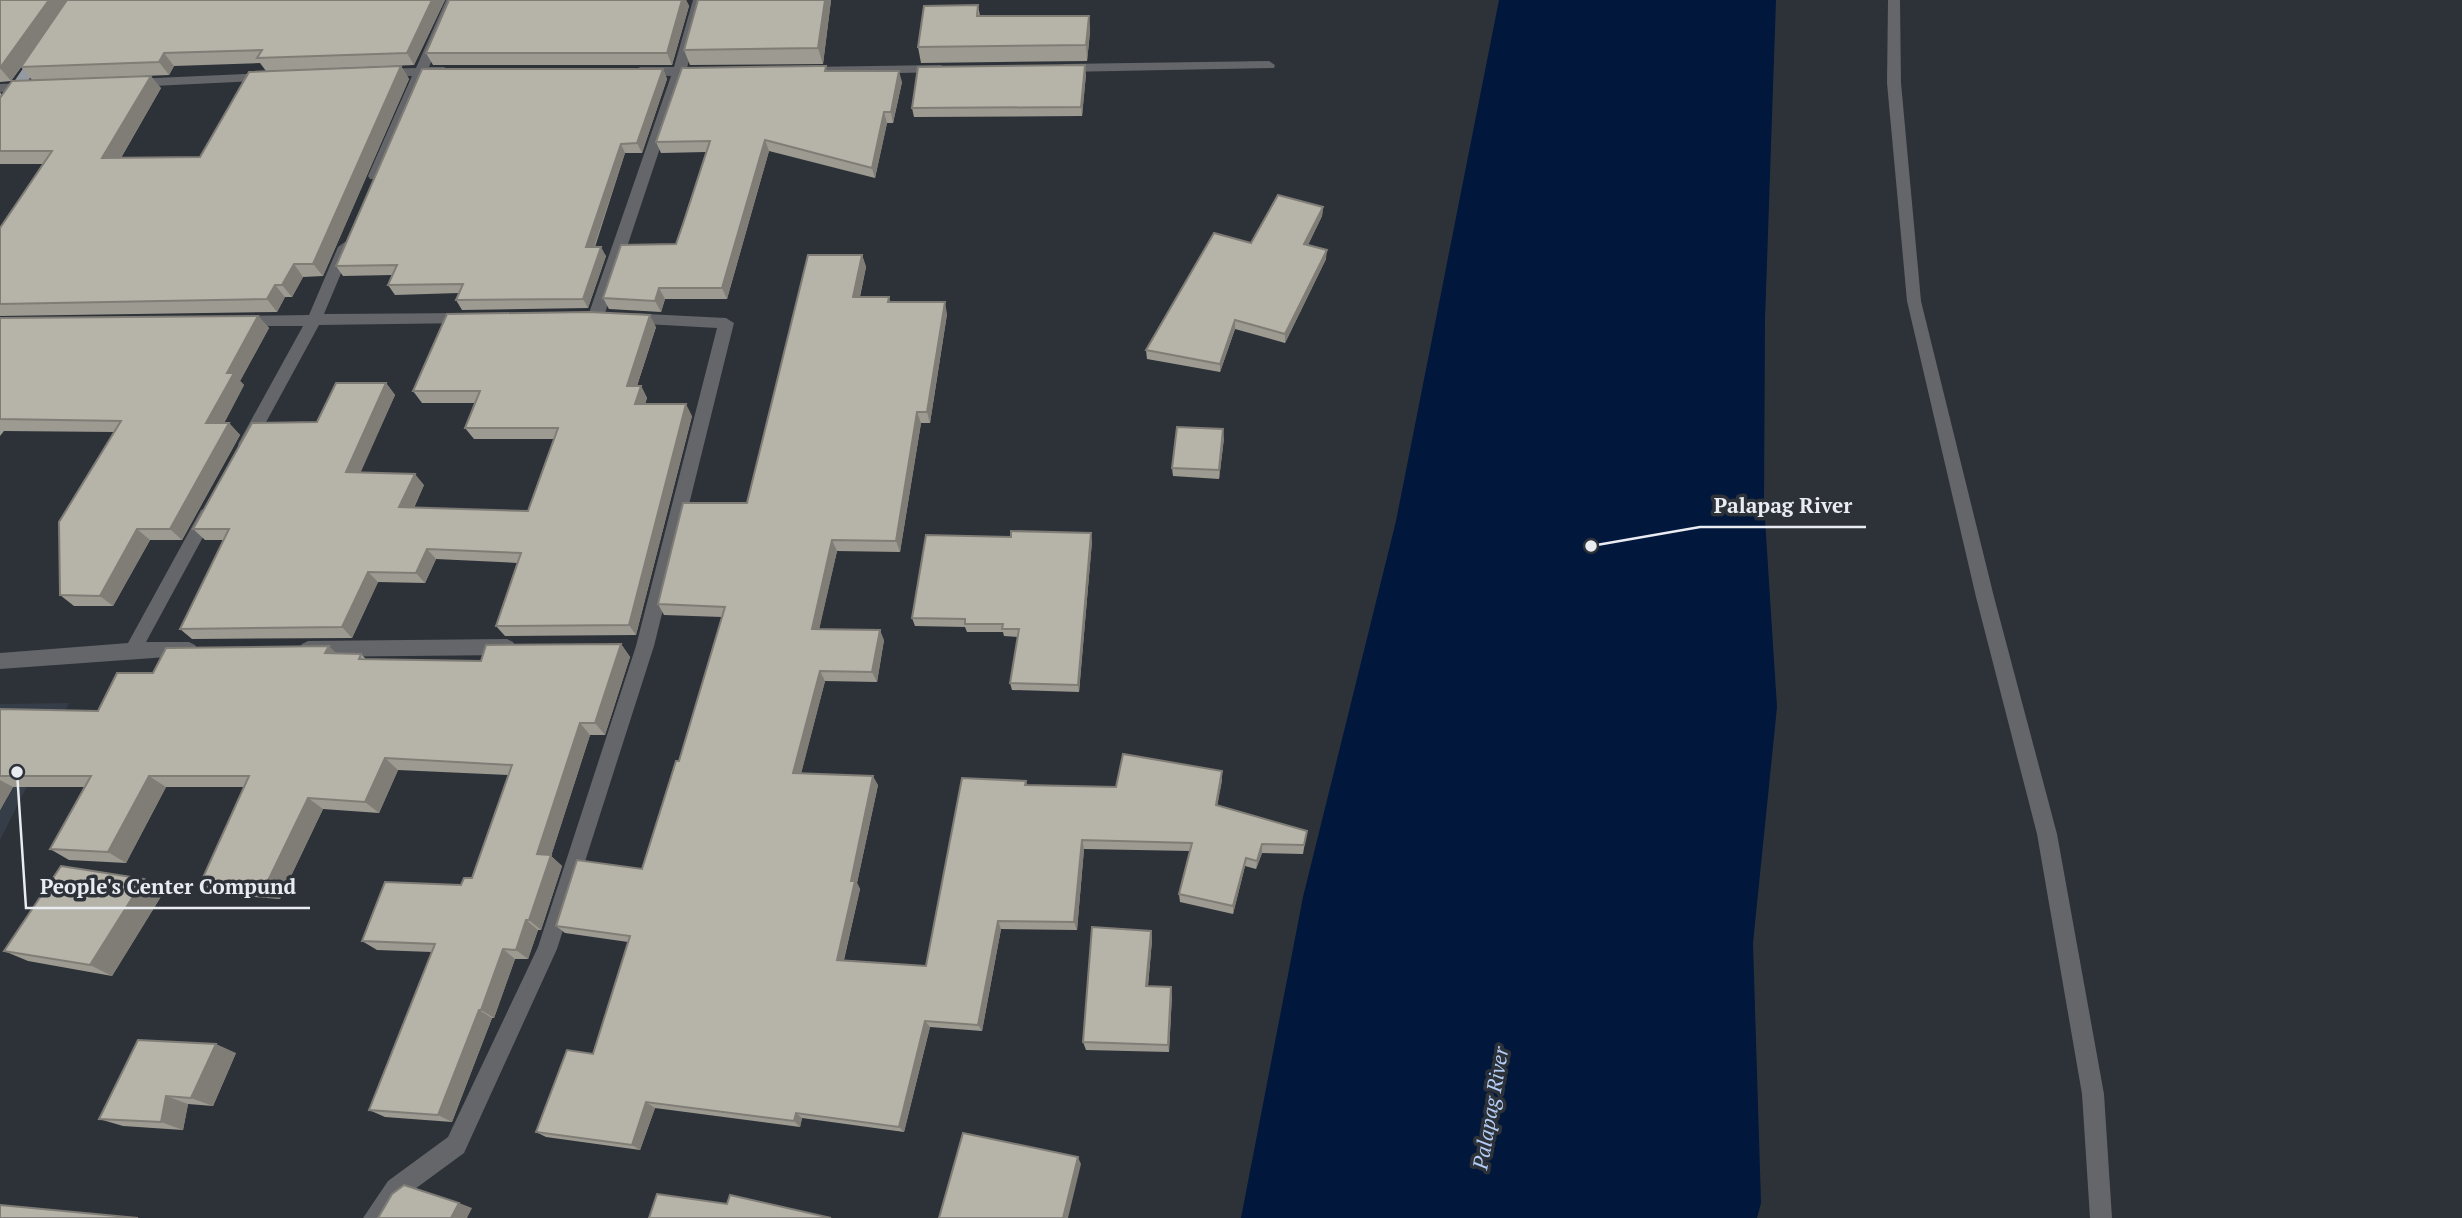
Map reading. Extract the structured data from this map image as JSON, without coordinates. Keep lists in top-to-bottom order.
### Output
{
  "water": ["Palapag River"],
  "places": ["Palapag River", "People's Center Compund"]
}
